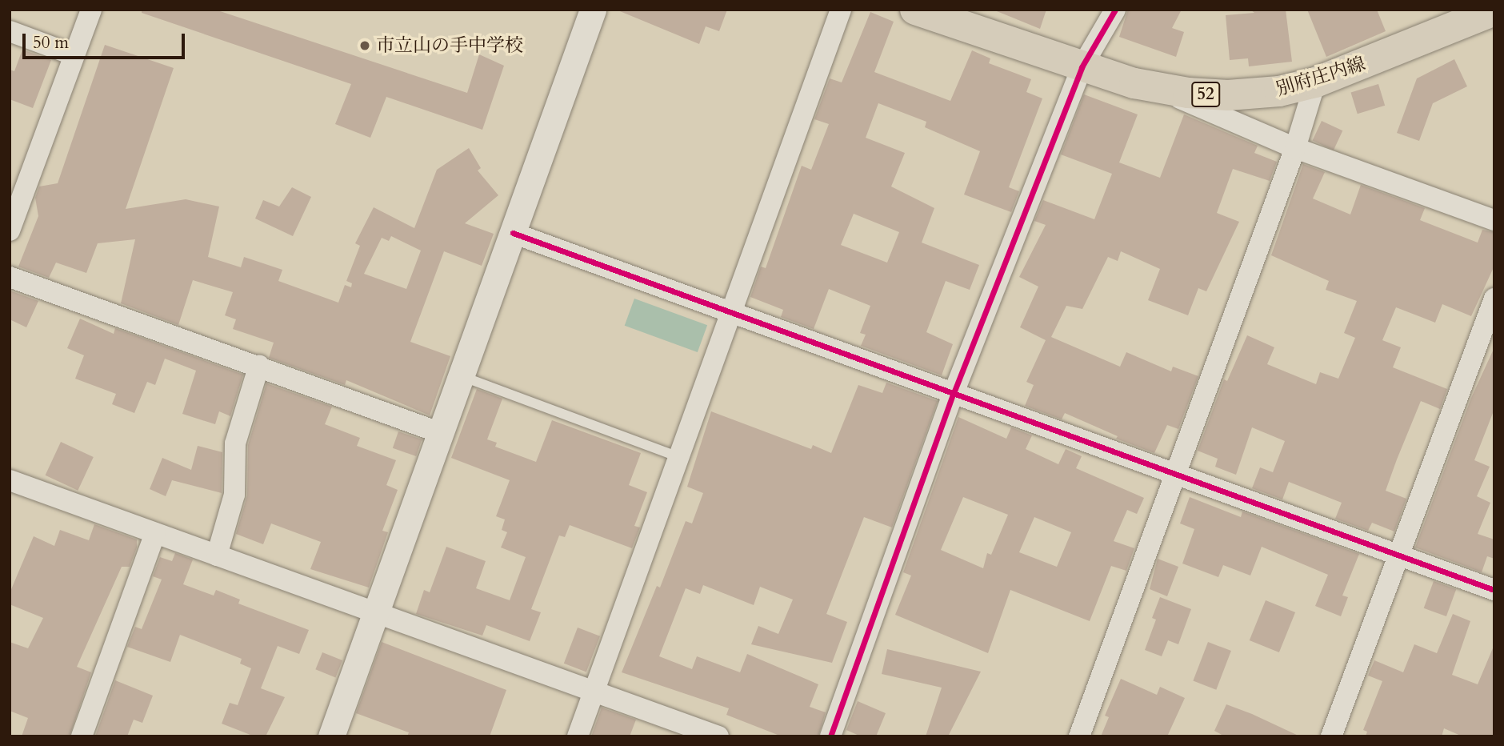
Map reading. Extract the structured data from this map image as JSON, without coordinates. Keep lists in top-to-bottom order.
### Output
{
  "streets": {
    "main road": ["別府庄内線", "52"]
  },
  "places": ["市立山の手中学校"],
  "scale_bar": "50 m"
}
